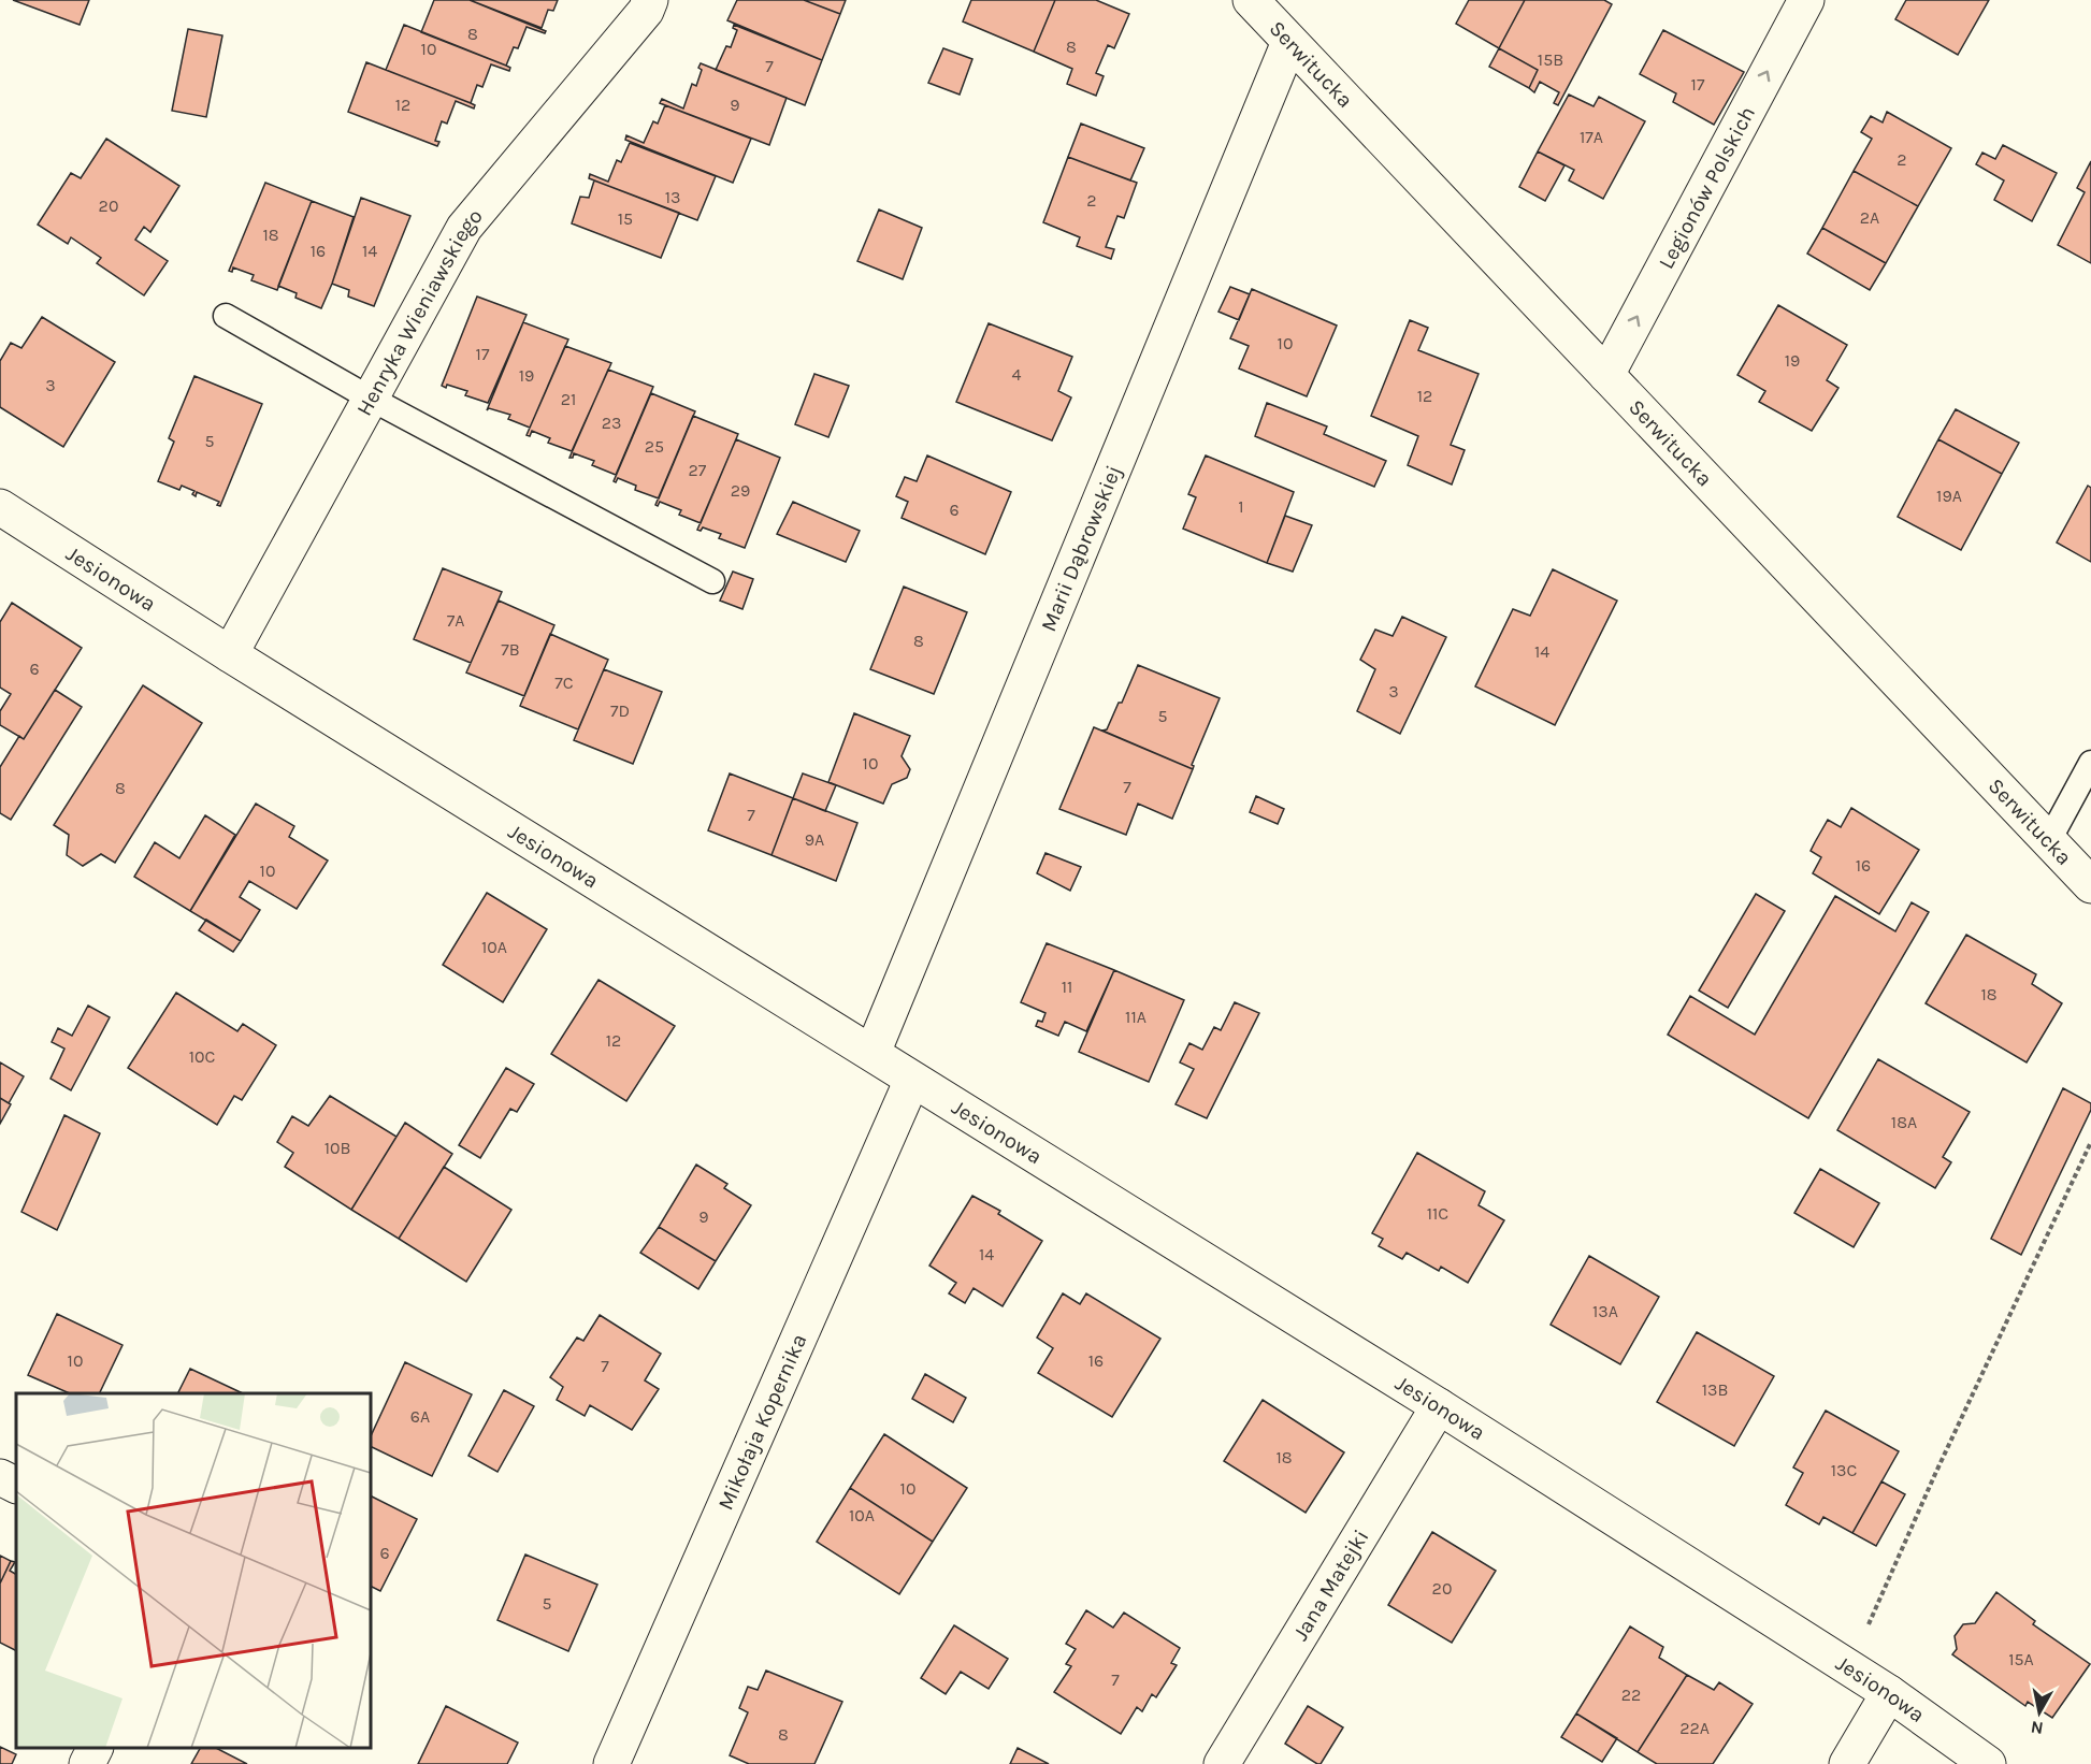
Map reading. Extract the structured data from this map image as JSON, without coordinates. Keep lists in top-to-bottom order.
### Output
{
  "streets": {
    "street": [
      "Serwitucka",
      "Legionów Polskich",
      "Henryka Wieniawskiego",
      "Marii Dąbrowskiej",
      "Jesionowa",
      "Mikołaja Kopernika",
      "Jana Matejki"
    ]
  },
  "crossings": [
    ["Serwitucka", "Legionów Polskich"],
    ["Serwitucka", "Marii Dąbrowskiej"],
    ["Henryka Wieniawskiego", "Jesionowa"],
    ["Marii Dąbrowskiej", "Jesionowa"],
    ["Jesionowa", "Mikołaja Kopernika"],
    ["Jesionowa", "Jana Matejki"]
  ],
  "one_way": ["Legionów Polskich"],
  "house_numbers": [
    "8",
    "8",
    "10",
    "15B",
    "7",
    "17",
    "12",
    "9",
    "17A",
    "2",
    "13",
    "2",
    "20",
    "2A",
    "15",
    "18",
    "16",
    "14",
    "10",
    "17",
    "19",
    "4",
    "19",
    "3",
    "12",
    "21",
    "23",
    "5",
    "25",
    "27",
    "29",
    "19A",
    "1",
    "6",
    "7A",
    "8",
    "7B",
    "14",
    "6",
    "7C",
    "3",
    "7D",
    "5",
    "10",
    "7",
    "8",
    "7",
    "9A",
    "16",
    "10",
    "10A",
    "11",
    "18",
    "11A",
    "12",
    "10C",
    "18A",
    "10B",
    "11C",
    "9",
    "14",
    "13A",
    "10",
    "16",
    "7",
    "13B",
    "6A",
    "18",
    "13C",
    "10",
    "10A",
    "6",
    "20",
    "5",
    "15A",
    "7",
    "22",
    "22A",
    "8"
  ],
  "north": "bottom"
}
